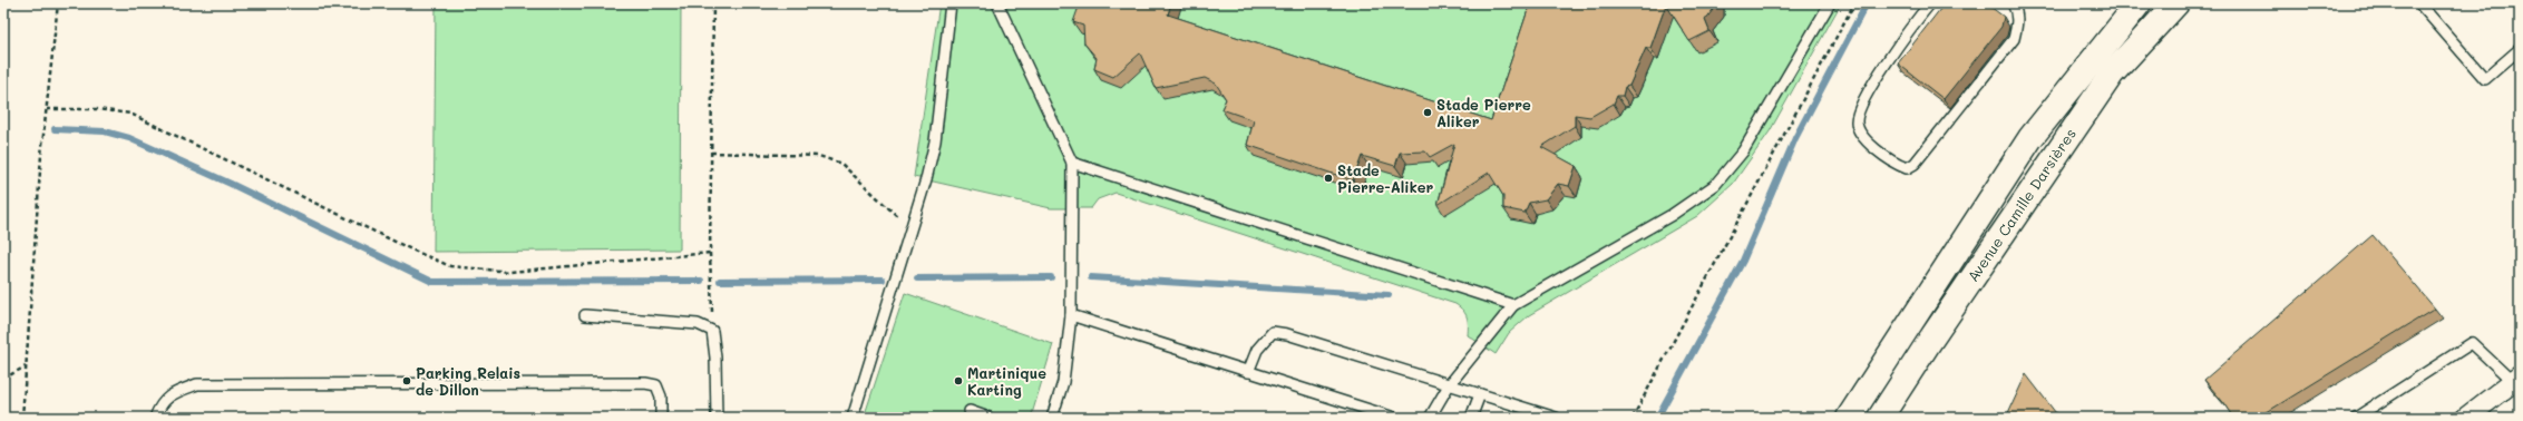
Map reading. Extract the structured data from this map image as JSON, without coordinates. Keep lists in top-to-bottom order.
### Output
{
  "streets": {
    "main road": ["Avenue Camille Darsières"]
  },
  "places": [
    "Stade Pierre Aliker",
    "Stade Pierre-Aliker",
    "Parking Relais de Dillon",
    "Martinique Karting"
  ]
}
